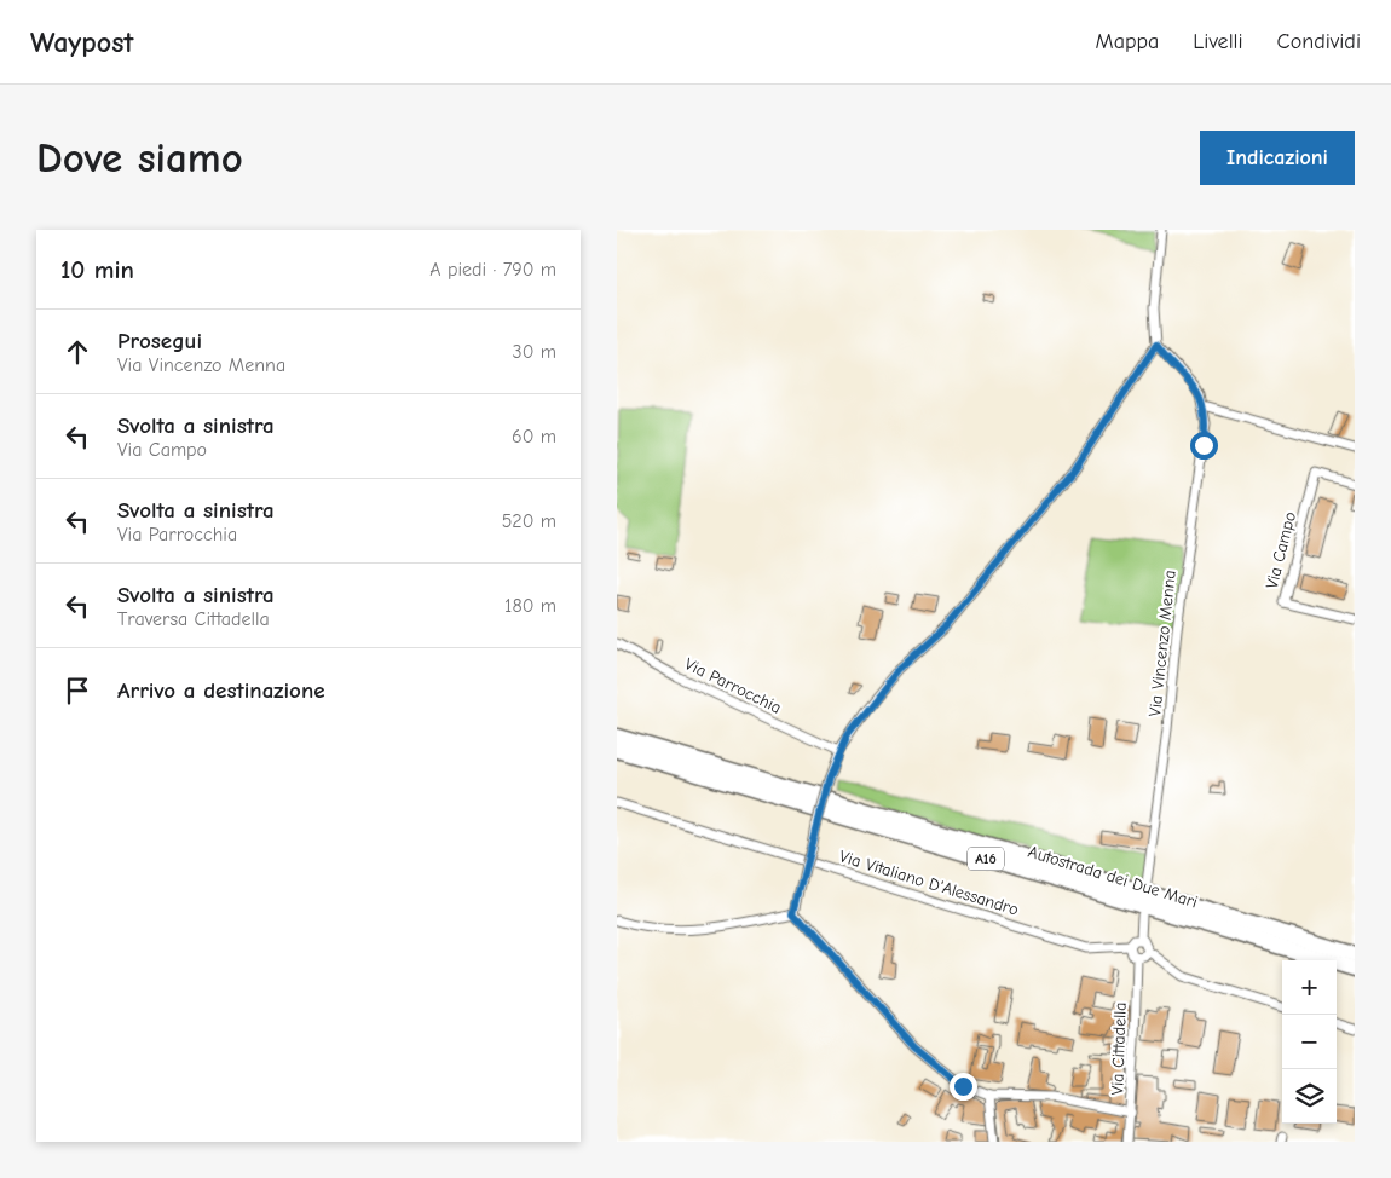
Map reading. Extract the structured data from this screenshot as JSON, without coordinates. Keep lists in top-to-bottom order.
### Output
{
  "streets": {
    "highway": ["A16", "Autostrada dei Due Mari"],
    "street": [
      "Via Campo",
      "Via Vincenzo Menna",
      "Via Parrocchia",
      "Via Vitaliano D'Alessandro",
      "Via Cittadella"
    ]
  },
  "crossings": [
    ["Via Vitaliano D'Alessandro", "Via Cittadella"]
  ],
  "page": {
    "header": "Waypost",
    "nav": ["Mappa", "Livelli", "Condividi"],
    "buttons": "Indicazioni",
    "title": "Dove siamo",
    "heading": ["10 min", "A piedi · 790 m"],
    "list": [
      ["Prosegui", "Via Vincenzo Menna", "30 m"],
      ["Svolta a sinistra", "Via Campo", "60 m"],
      ["Svolta a sinistra", "Via Parrocchia", "520 m"],
      ["Svolta a sinistra", "Traversa Cittadella", "180 m"],
      "Arrivo a destinazione"
    ],
    "map_buttons": ["+", "−"]
  }
}
